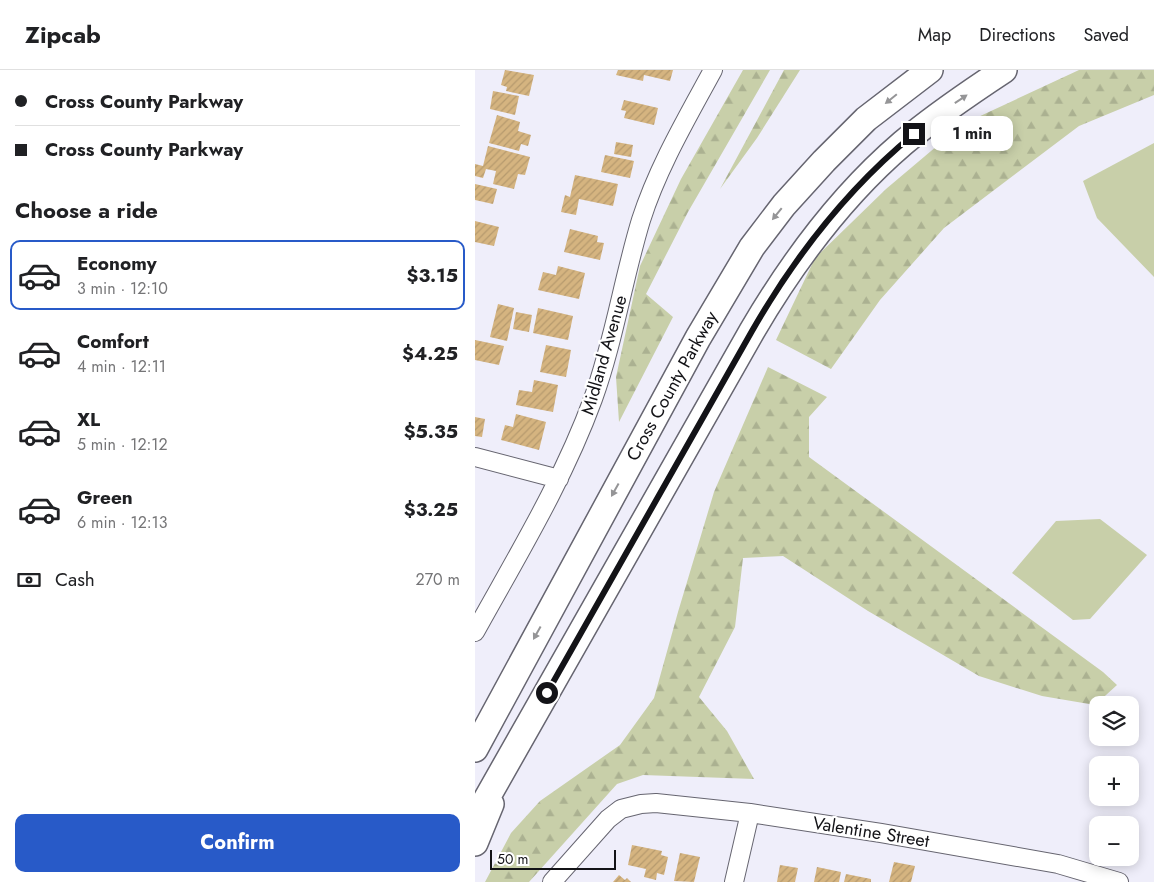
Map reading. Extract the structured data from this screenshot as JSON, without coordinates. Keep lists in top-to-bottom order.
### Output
{
  "streets": {
    "highway": ["Cross County Parkway"],
    "street": ["Midland Avenue", "Valentine Street"]
  },
  "scale_bar": "50 m",
  "page": {
    "header": "Zipcab",
    "nav": ["Map", "Directions", "Saved"],
    "banner": ["Cross County Parkway", "Cross County Parkway"],
    "bubble": "1 min",
    "heading": "Choose a ride",
    "list": [
      {
        "name": "Economy",
        "note": "3 min · 12:10",
        "value": "$3.15"
      },
      {
        "name": "Comfort",
        "note": "4 min · 12:11",
        "value": "$4.25"
      },
      {
        "name": "XL",
        "note": "5 min · 12:12",
        "value": "$5.35"
      },
      {
        "name": "Green",
        "note": "6 min · 12:13",
        "value": "$3.25"
      }
    ],
    "pay": ["Cash", "270 m"],
    "map_buttons": ["+", "−"],
    "buttons": "Confirm",
    "scale": "50 m"
  }
}
